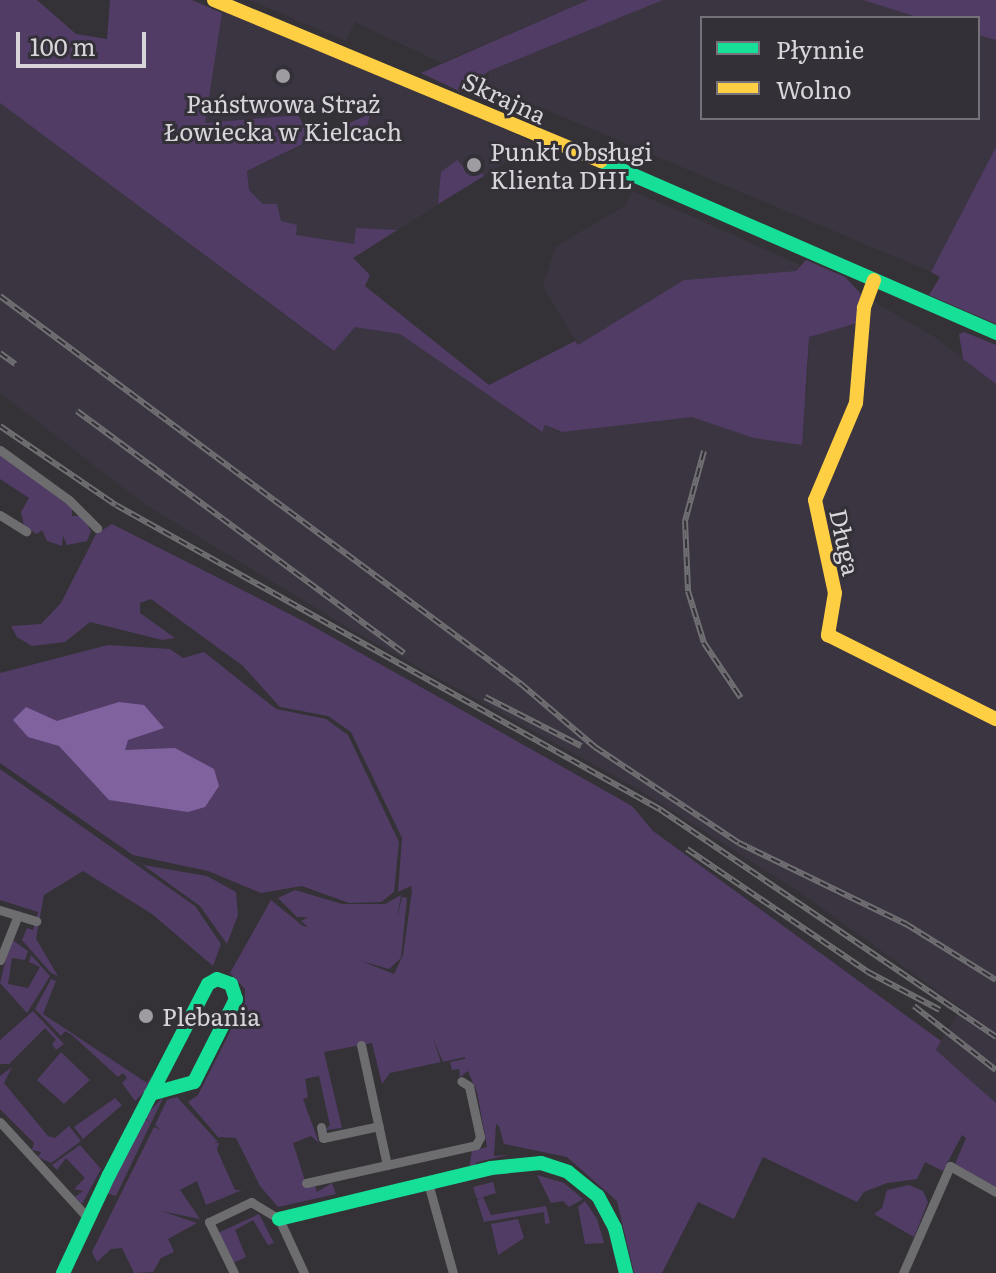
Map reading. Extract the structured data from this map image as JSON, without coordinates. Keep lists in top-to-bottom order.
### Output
{
  "streets": {
    "street": ["Skrajna", "Długa"]
  },
  "crossings": [
    ["Skrajna", "Długa"]
  ],
  "places": ["Państwowa Straż Łowiecka w Kielcach", "Punkt Obsługi Klienta DHL", "Plebania"],
  "legend": ["Płynnie", "Wolno"],
  "scale_bar": "100 m"
}
